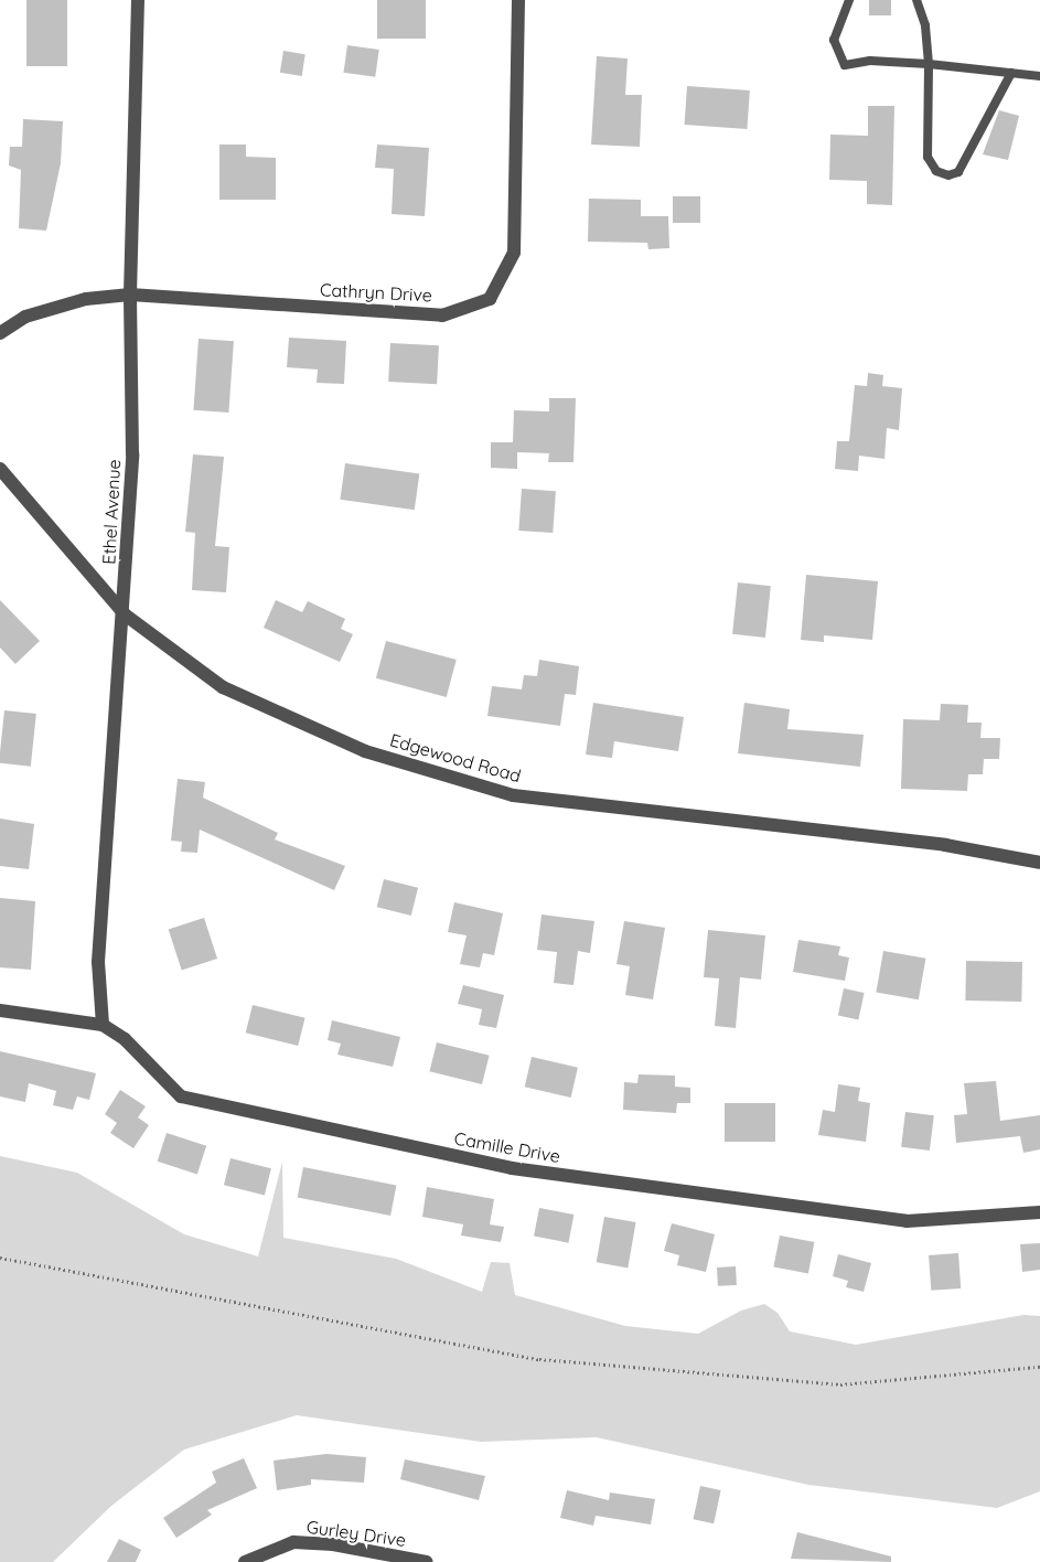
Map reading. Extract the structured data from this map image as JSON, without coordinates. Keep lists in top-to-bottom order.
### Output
{
  "streets": {
    "street": [
      "Cathryn Drive",
      "Ethel Avenue",
      "Edgewood Road",
      "Camille Drive",
      "Gurley Drive"
    ]
  },
  "crossings": [
    ["Cathryn Drive", "Ethel Avenue"],
    ["Ethel Avenue", "Edgewood Road"],
    ["Ethel Avenue", "Camille Drive"]
  ]
}
